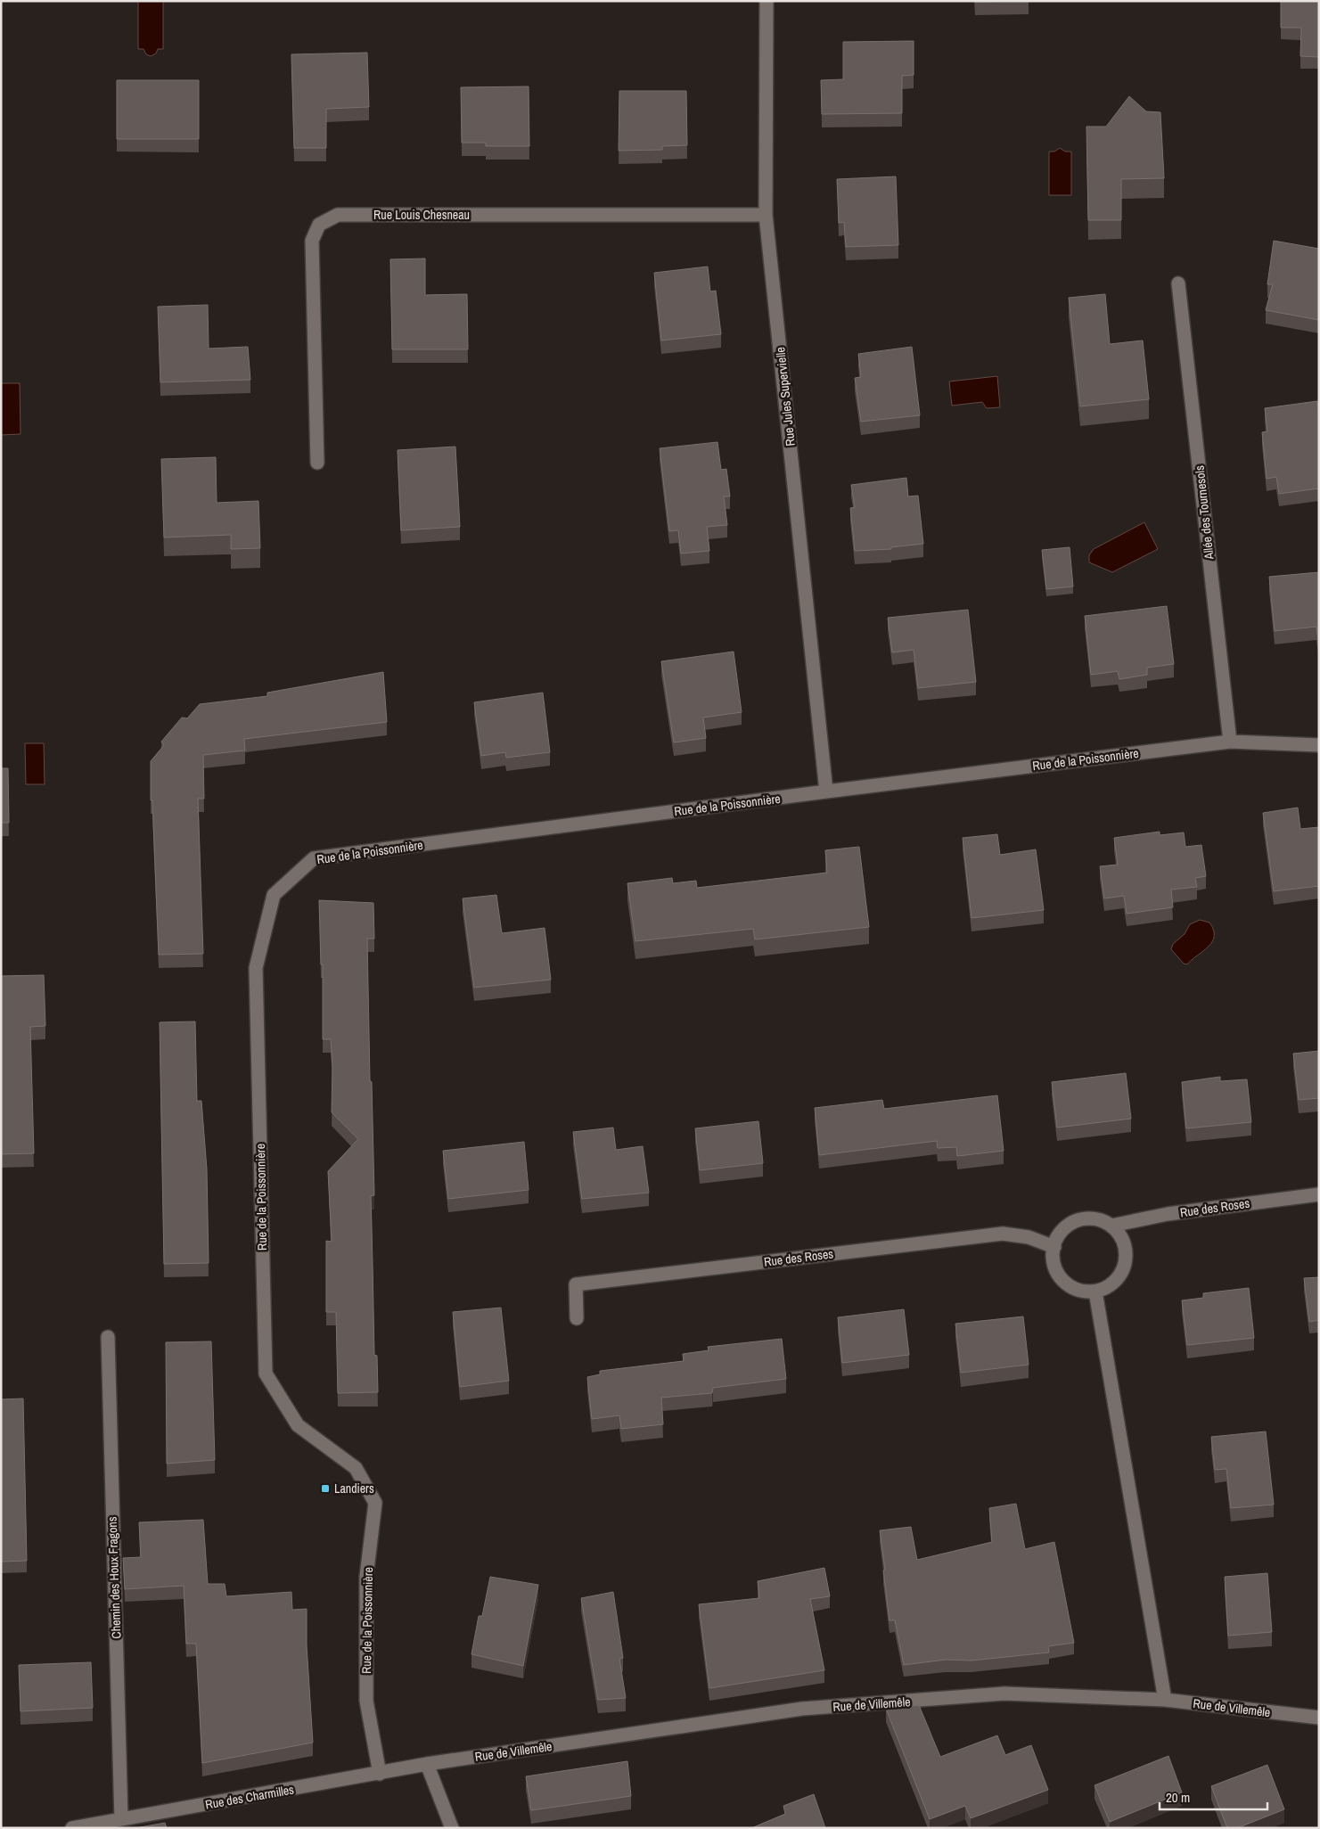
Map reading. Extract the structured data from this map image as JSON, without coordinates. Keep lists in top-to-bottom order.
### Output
{
  "streets": {
    "street": [
      "Rue Louis Chesneau",
      "Rue Jules Supervielle",
      "Allée des Tournesols",
      "Rue de la Poissonnière",
      "Rue des Roses",
      "Chemin des Houx Fragons",
      "Rue de Villemêle",
      "Rue des Charmilles"
    ]
  },
  "crossings": [
    ["Rue Louis Chesneau", "Rue Jules Supervielle"],
    ["Rue Jules Supervielle", "Rue de la Poissonnière"],
    ["Allée des Tournesols", "Rue de la Poissonnière"],
    ["Rue de la Poissonnière", "Rue des Charmilles"],
    ["Chemin des Houx Fragons", "Rue des Charmilles"],
    ["Rue de Villemêle", "Rue des Charmilles"]
  ],
  "places": {
    "transit": ["Landiers"]
  },
  "scale_bar": "20 m"
}
